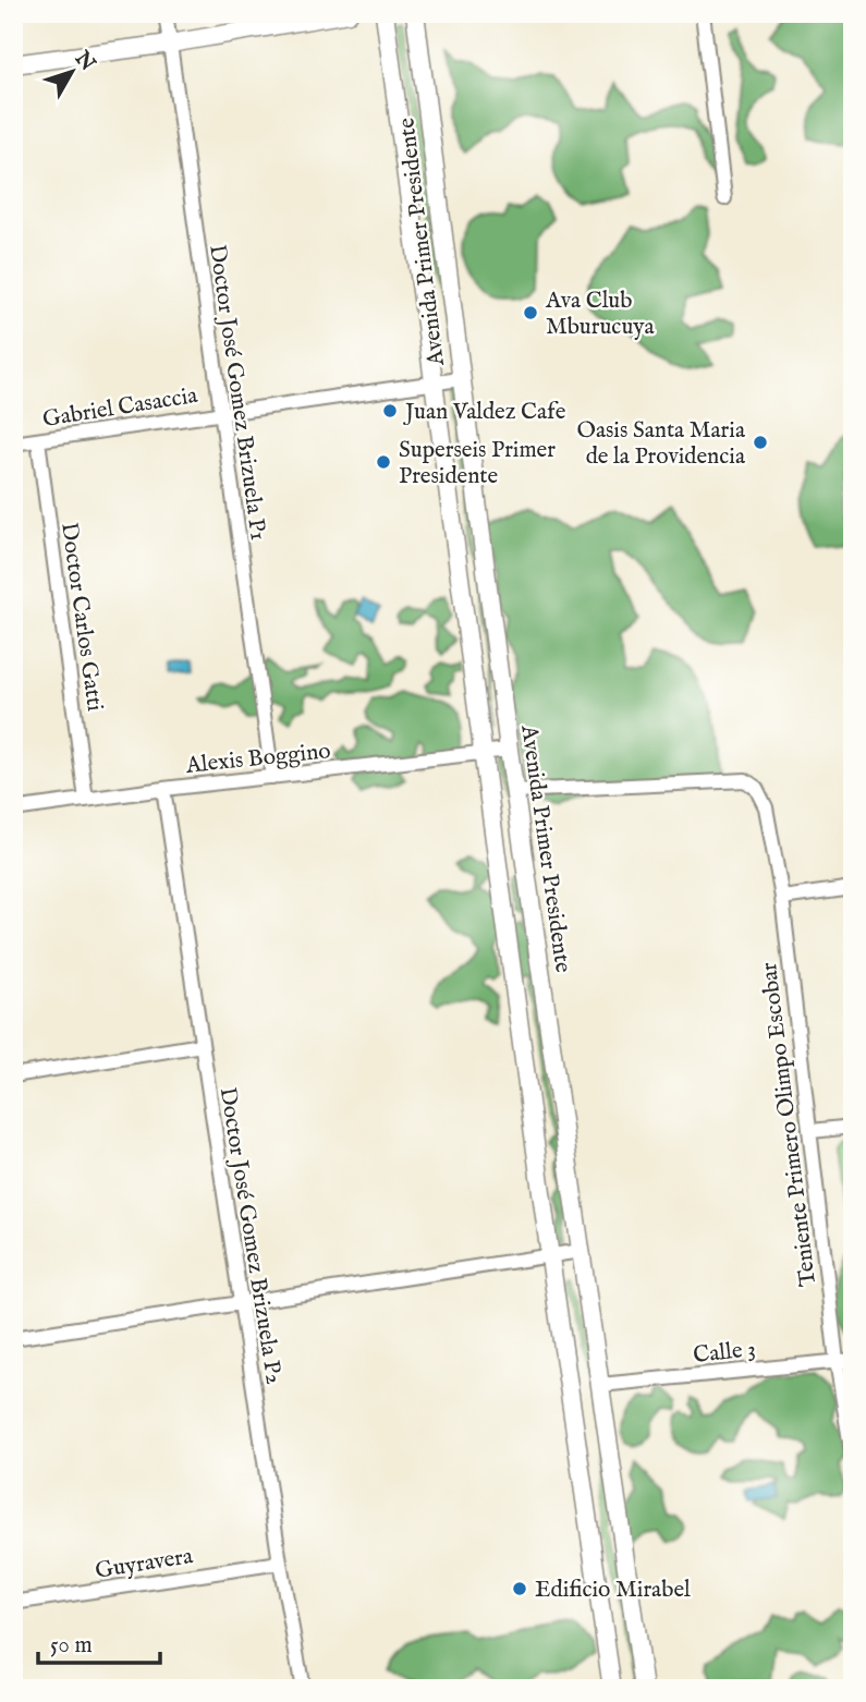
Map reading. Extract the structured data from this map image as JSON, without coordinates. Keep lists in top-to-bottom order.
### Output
{
  "streets": {
    "main road": ["Avenida Primer Presidente"],
    "street": [
      "Doctor José Gomez Brizuela P1",
      "Gabriel Casaccia",
      "Doctor Carlos Gatti",
      "Alexis Boggino",
      "Teniente Primero Olimpo Escobar",
      "Doctor José Gomez Brizuela P2",
      "Calle 3",
      "Guyravera"
    ]
  },
  "crossings": [
    ["Avenida Primer Presidente", "Gabriel Casaccia"],
    ["Avenida Primer Presidente", "Alexis Boggino"],
    ["Avenida Primer Presidente", "Teniente Primero Olimpo Escobar"],
    ["Avenida Primer Presidente", "Calle 3"],
    ["Doctor José Gomez Brizuela P1", "Gabriel Casaccia"],
    ["Doctor José Gomez Brizuela P1", "Alexis Boggino"],
    ["Gabriel Casaccia", "Doctor Carlos Gatti"],
    ["Doctor Carlos Gatti", "Alexis Boggino"],
    ["Alexis Boggino", "Doctor José Gomez Brizuela P2"],
    ["Teniente Primero Olimpo Escobar", "Calle 3"],
    ["Doctor José Gomez Brizuela P2", "Guyravera"]
  ],
  "places": [
    "Ava Club Mburucuya",
    "Juan Valdez Cafe",
    "Oasis Santa Maria de la Providencia",
    "Superseis Primer Presidente",
    "Edificio Mirabel"
  ],
  "scale_bar": "50 m",
  "north": "top right"
}
